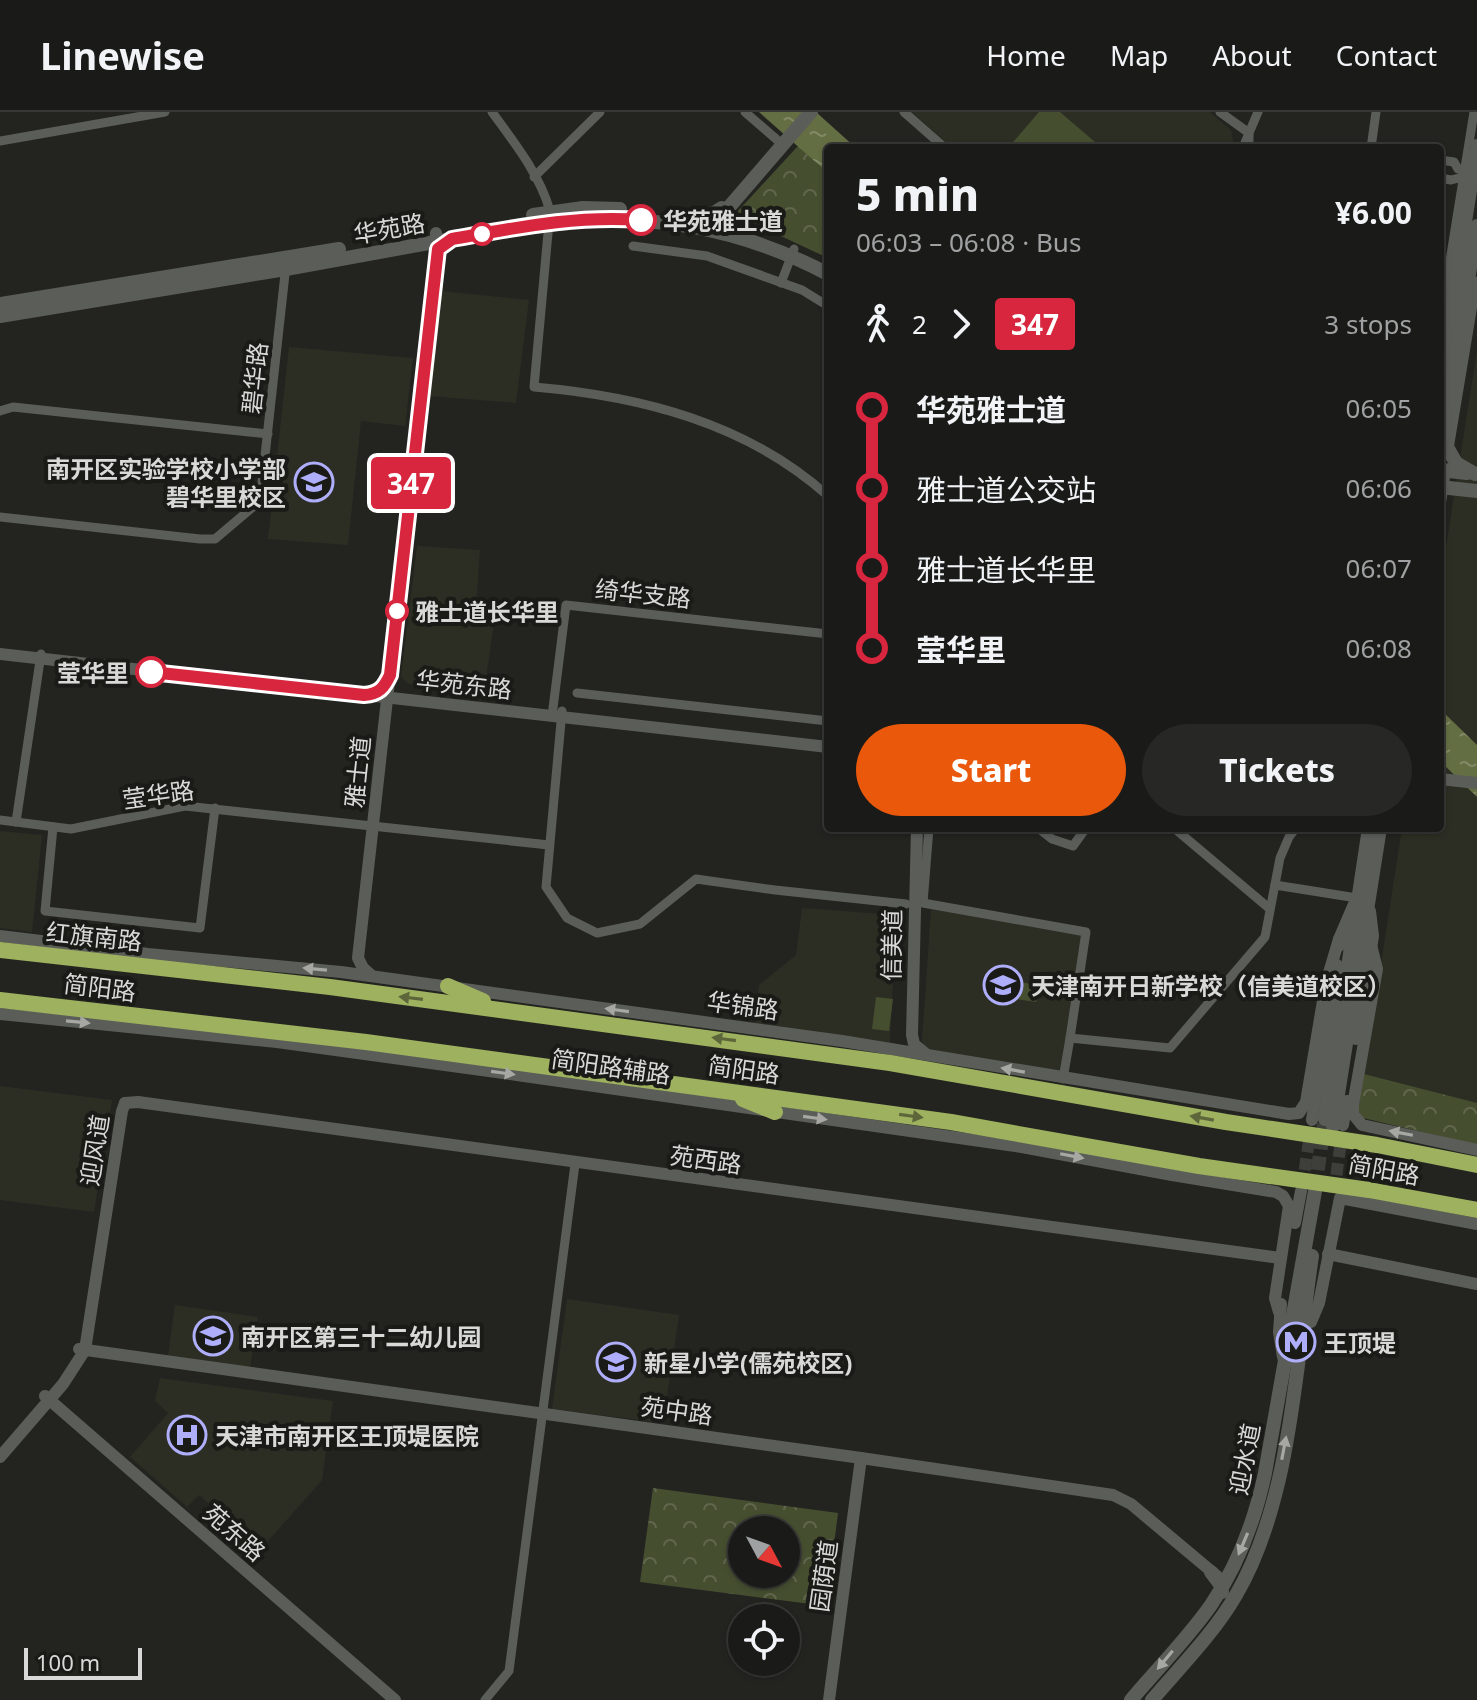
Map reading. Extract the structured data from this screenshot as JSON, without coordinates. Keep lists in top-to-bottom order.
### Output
{
  "streets": {
    "highway": ["红旗南路", "简阳路"],
    "main road": ["华苑路", "迎水道"],
    "street": [
      "碧华路",
      "绮华支路",
      "华苑东路",
      "雅士道",
      "莹华路",
      "信美道",
      "华锦路",
      "简阳路辅路",
      "迎风道",
      "苑西路",
      "苑中路",
      "苑东路",
      "园荫道"
    ]
  },
  "crossings": [
    ["华苑路", "碧华路"],
    ["华苑路", "雅士道"],
    ["绮华支路", "华苑东路"],
    ["华苑东路", "雅士道"],
    ["雅士道", "莹华路"],
    ["雅士道", "华锦路"],
    ["红旗南路", "简阳路"],
    ["信美道", "华锦路"],
    ["简阳路辅路", "苑西路"],
    ["迎风道", "苑西路"],
    ["迎风道", "苑中路"],
    ["迎风道", "苑东路"],
    ["苑中路", "迎水道"],
    ["苑中路", "园荫道"]
  ],
  "one_way": ["华锦路", "简阳路辅路"],
  "places": {
    "other": ["华苑雅士道", "雅士道长华里", "莹华里"],
    "school or university": [
      "南开区实验学校小学部 碧华里校区",
      "天津南开日新学校（信美道校区）",
      "南开区第三十二幼儿园",
      "新星小学(儒苑校区)"
    ],
    "metro station": ["王顶堤"],
    "hospital": ["天津市南开区王顶堤医院"]
  },
  "lines": ["bus line 347"],
  "scale_bar": "100 m",
  "north": "bottom right",
  "page": {
    "header": "Linewise",
    "nav": [
      "Home",
      "Map",
      "About",
      "Contact"
    ],
    "on_map": "347",
    "heading": ["5 min", "06:03 – 06:08 · Bus", "¥6.00"],
    "legs": ["2", "347", "3 stops"],
    "list": [
      {
        "name": "华苑雅士道",
        "value": "06:05"
      },
      {
        "name": "雅士道公交站",
        "value": "06:06"
      },
      {
        "name": "雅士道长华里",
        "value": "06:07"
      },
      {
        "name": "莹华里",
        "value": "06:08"
      }
    ],
    "buttons": ["Start", "Tickets"],
    "scale": "100 m"
  }
}
